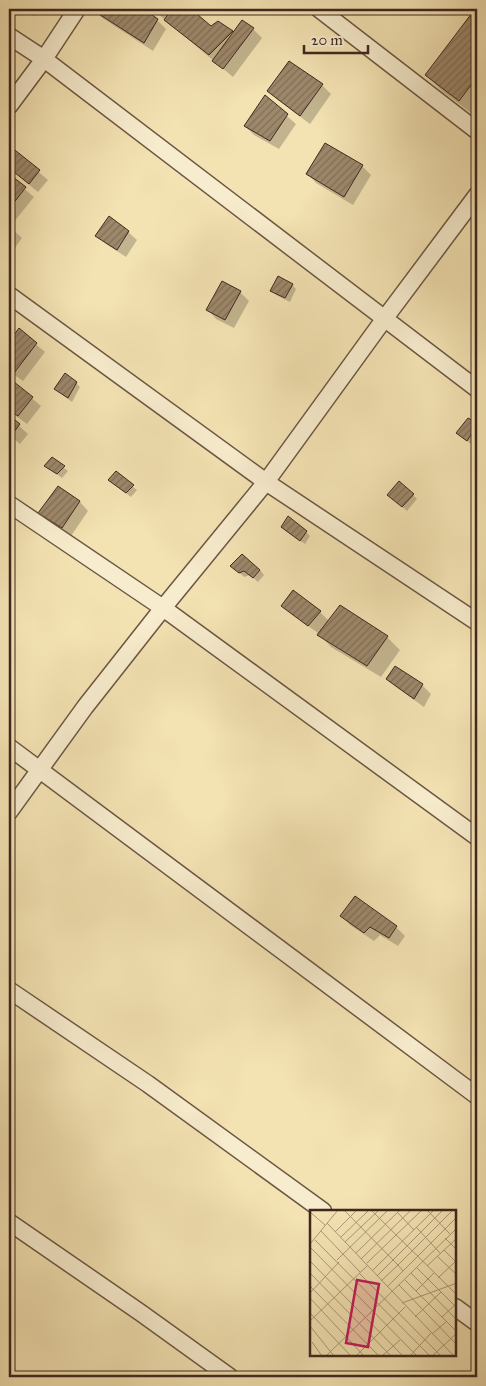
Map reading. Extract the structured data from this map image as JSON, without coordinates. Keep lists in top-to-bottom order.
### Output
{
  "scale_bar": "20 m"
}
